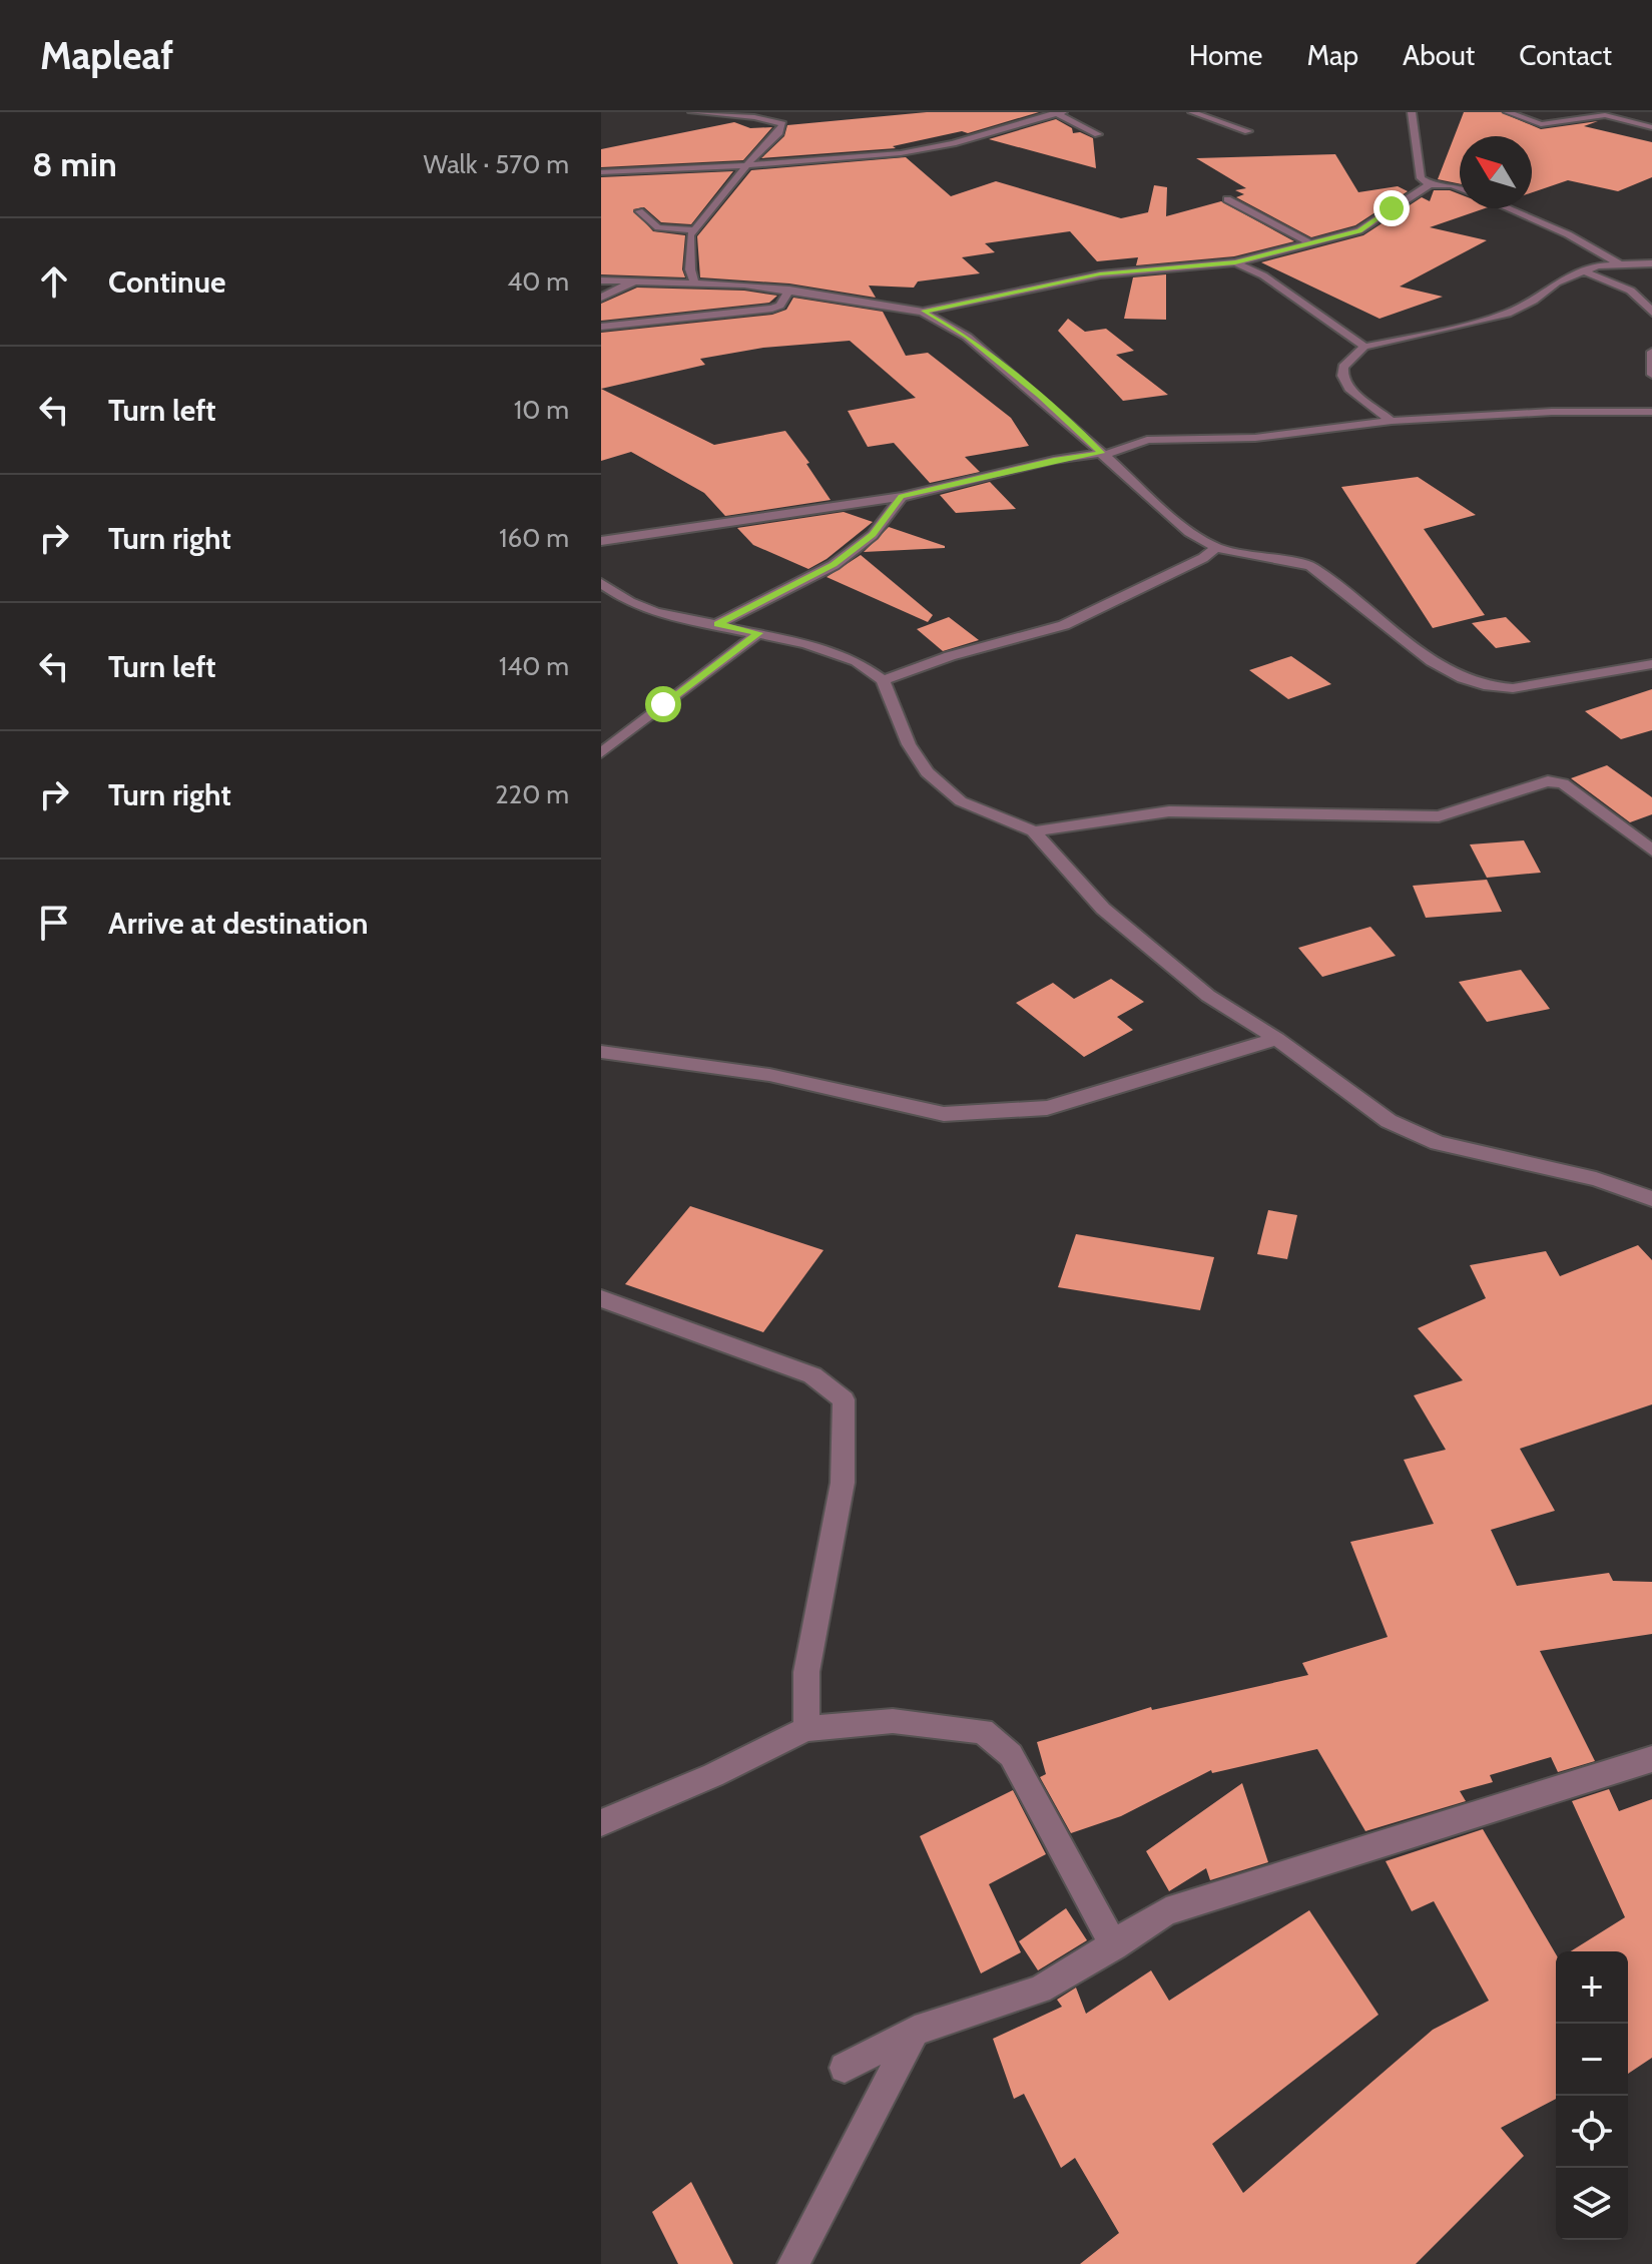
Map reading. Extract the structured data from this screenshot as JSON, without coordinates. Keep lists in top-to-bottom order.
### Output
{
  "north": "top left",
  "page": {
    "header": "Mapleaf",
    "nav": [
      "Home",
      "Map",
      "About",
      "Contact"
    ],
    "heading": ["8 min", "Walk · 570 m"],
    "list": [
      ["Continue", "40 m"],
      ["Turn left", "10 m"],
      ["Turn right", "160 m"],
      ["Turn left", "140 m"],
      ["Turn right", "220 m"],
      "Arrive at destination"
    ],
    "map_buttons": ["+", "−"]
  }
}
